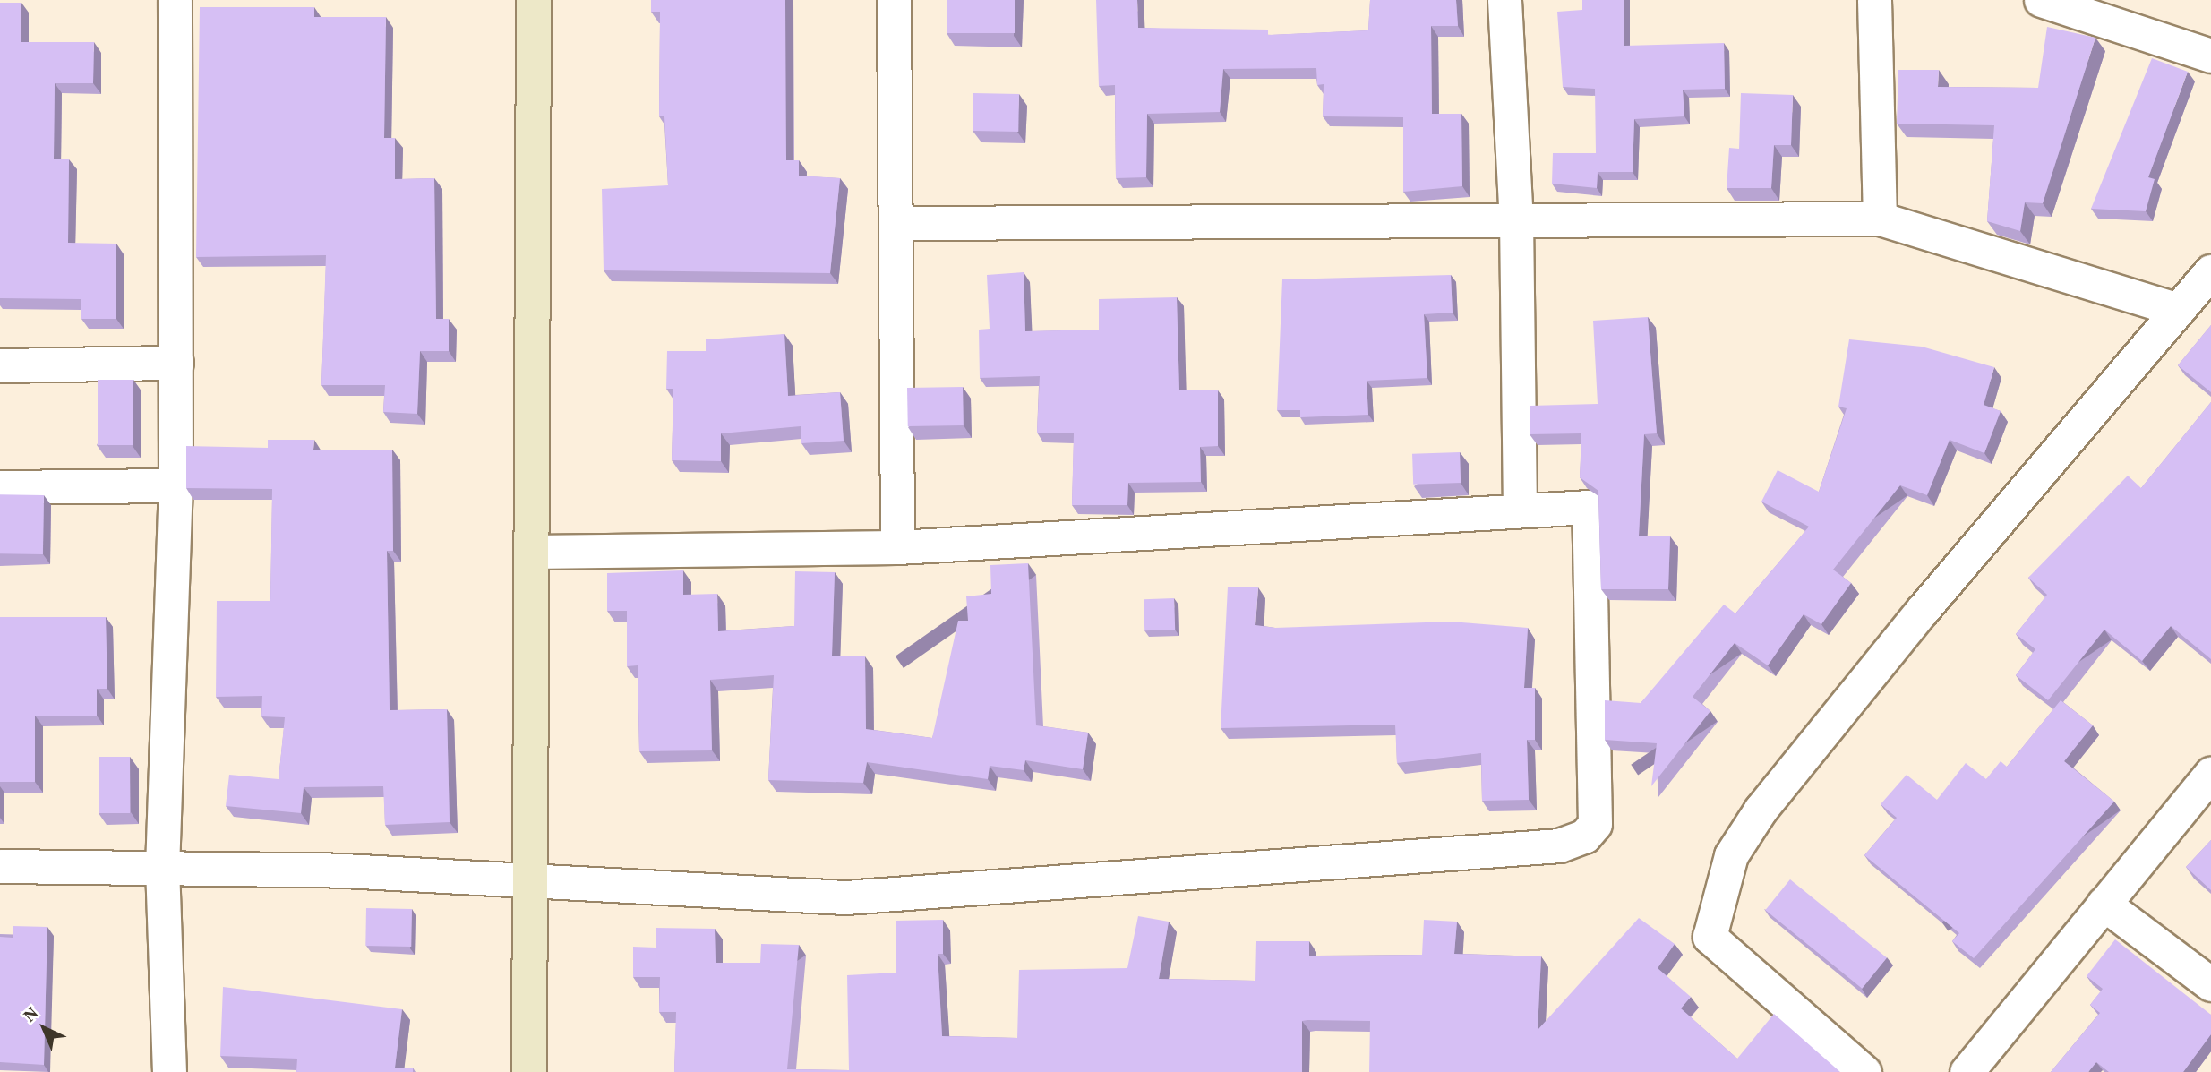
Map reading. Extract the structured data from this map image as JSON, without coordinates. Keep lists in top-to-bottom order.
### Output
{
  "north": "top left"
}
